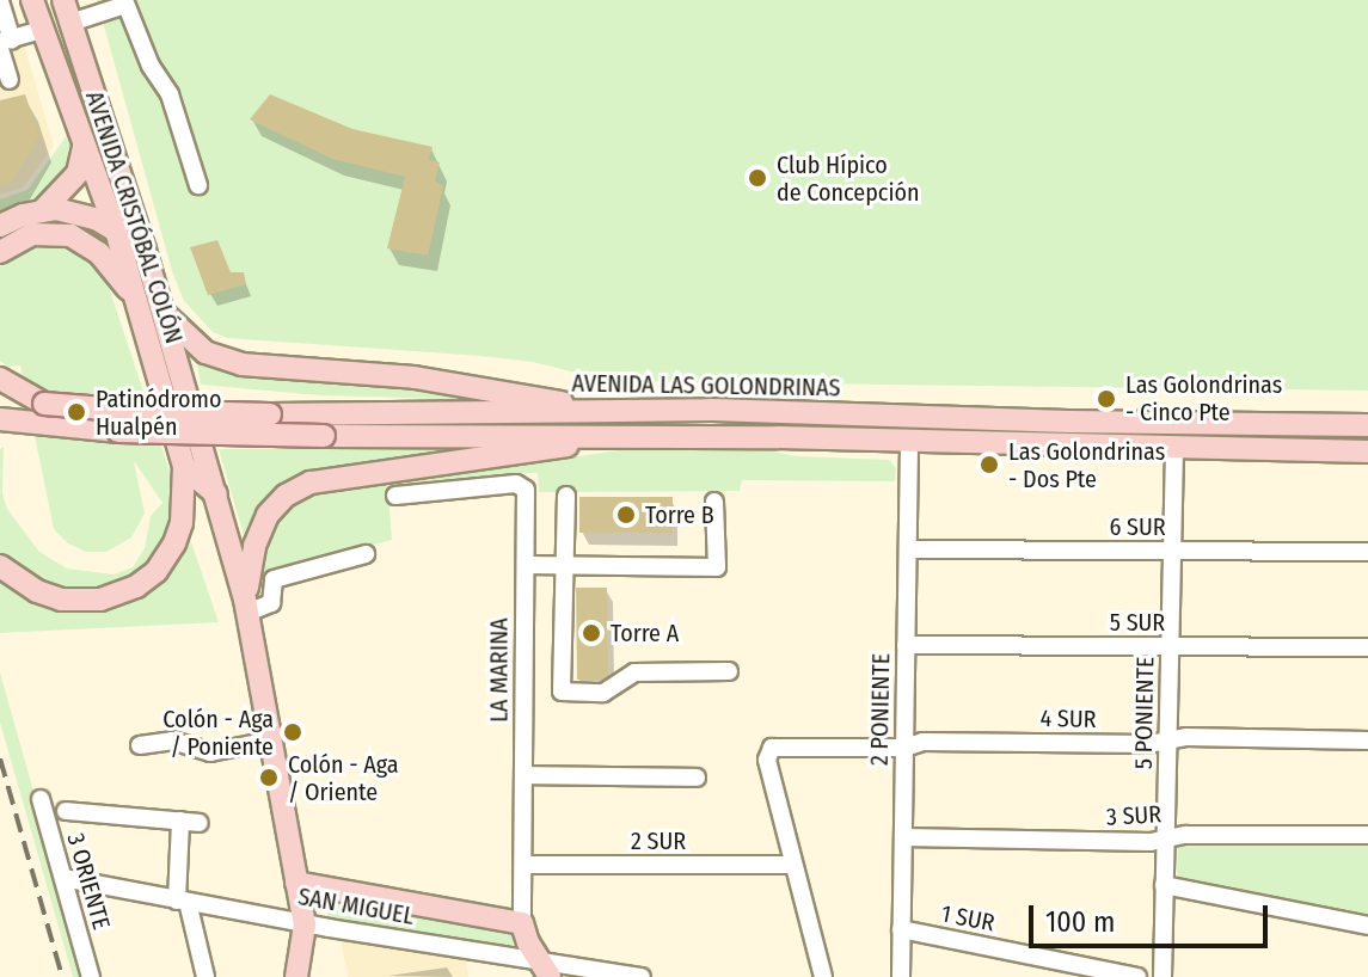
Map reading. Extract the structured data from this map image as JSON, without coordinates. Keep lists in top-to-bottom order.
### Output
{
  "streets": {
    "main road": [
      "AVENIDA CRISTÓBAL COLÓN",
      "AVENIDA LAS GOLONDRINAS",
      "LA MARINA",
      "SAN MIGUEL"
    ],
    "street": [
      "6 SUR",
      "5 SUR",
      "2 PONIENTE",
      "5 PONIENTE",
      "4 SUR",
      "3 SUR",
      "2 SUR",
      "3 ORIENTE",
      "1 SUR"
    ]
  },
  "crossings": [
    ["AVENIDA CRISTÓBAL COLÓN", "SAN MIGUEL"],
    ["AVENIDA LAS GOLONDRINAS", "2 PONIENTE"],
    ["AVENIDA LAS GOLONDRINAS", "5 PONIENTE"],
    ["6 SUR", "2 PONIENTE"],
    ["6 SUR", "5 PONIENTE"],
    ["5 SUR", "2 PONIENTE"],
    ["5 SUR", "5 PONIENTE"],
    ["LA MARINA", "2 SUR"],
    ["LA MARINA", "SAN MIGUEL"],
    ["2 PONIENTE", "4 SUR"],
    ["2 PONIENTE", "3 SUR"],
    ["2 PONIENTE", "1 SUR"],
    ["5 PONIENTE", "4 SUR"],
    ["5 PONIENTE", "3 SUR"],
    ["4 SUR", "2 SUR"],
    ["3 ORIENTE", "SAN MIGUEL"]
  ],
  "places": [
    "Club Hípico de Concepción",
    "Las Golondrinas - Cinco Pte",
    "Patinódromo Hualpén",
    "Las Golondrinas - Dos Pte",
    "Torre B",
    "Torre A",
    "Colón - Aga / Poniente",
    "Colón - Aga / Oriente"
  ],
  "scale_bar": "100 m"
}
